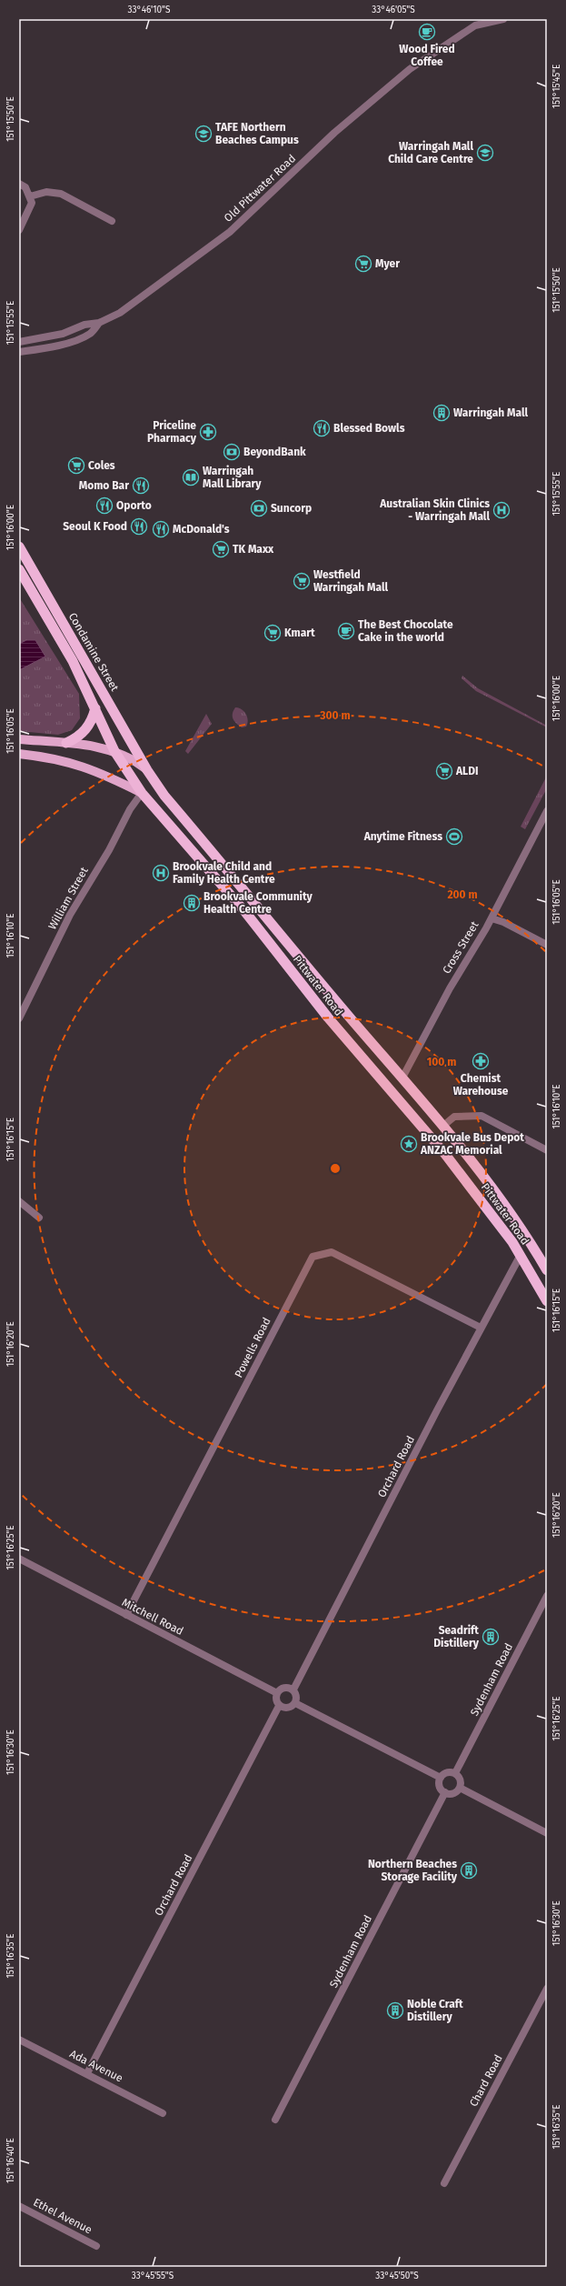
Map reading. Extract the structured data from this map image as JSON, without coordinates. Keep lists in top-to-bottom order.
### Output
{
  "streets": {
    "highway": ["Condamine Street", "Cross Street", "Pittwater Road"],
    "street": [
      "Old Pittwater Road",
      "William Street",
      "Powells Road",
      "Orchard Road",
      "Mitchell Road",
      "Sydenham Road",
      "Ada Avenue",
      "Chard Road",
      "Ethel Avenue"
    ]
  },
  "crossings": [
    ["Condamine Street", "William Street"],
    ["Condamine Street", "Pittwater Road"],
    ["William Street", "Pittwater Road"],
    ["Cross Street", "Pittwater Road"],
    ["Pittwater Road", "Orchard Road"],
    ["Powells Road", "Orchard Road"],
    ["Powells Road", "Mitchell Road"],
    ["Orchard Road", "Mitchell Road"],
    ["Orchard Road", "Ada Avenue"]
  ],
  "places": {
    "cafe": ["Wood Fired Coffee", "The Best Chocolate Cake in the world"],
    "school or university": ["TAFE Northern Beaches Campus", "Warringah Mall Child Care Centre"],
    "supermarket": [
      "Myer",
      "Coles",
      "TK Maxx",
      "Westfield Warringah Mall",
      "Kmart",
      "ALDI"
    ],
    "building": [
      "Warringah Mall",
      "Brookvale Community Health Centre",
      "Seadrift Distillery",
      "Northern Beaches Storage Facility",
      "Noble Craft Distillery"
    ],
    "restaurant": [
      "Blessed Bowls",
      "Momo Bar",
      "Oporto",
      "Seoul K Food",
      "McDonald's"
    ],
    "pharmacy": ["Priceline Pharmacy", "Chemist Warehouse"],
    "bank": ["BeyondBank", "Suncorp"],
    "library": ["Warringah Mall Library"],
    "hospital": ["Australian Skin Clinics - Warringah Mall", "Brookvale Child and Family Health Centre"],
    "sports": ["Anytime Fitness"],
    "place": ["Brookvale Bus Depot ANZAC Memorial"]
  },
  "coordinates": [
    "33°46'10\"S",
    "33°46'05\"S",
    "151°15'45\"E",
    "151°15'50\"E",
    "151°15'55\"E",
    "151°16'00\"E",
    "151°16'05\"E",
    "151°16'10\"E",
    "151°16'15\"E",
    "151°16'20\"E",
    "151°16'25\"E",
    "151°16'30\"E",
    "151°16'35\"E",
    "151°16'40\"E",
    "33°45'55\"S",
    "33°45'50\"S"
  ],
  "rings": ["300 m", "200 m", "100 m"]
}
